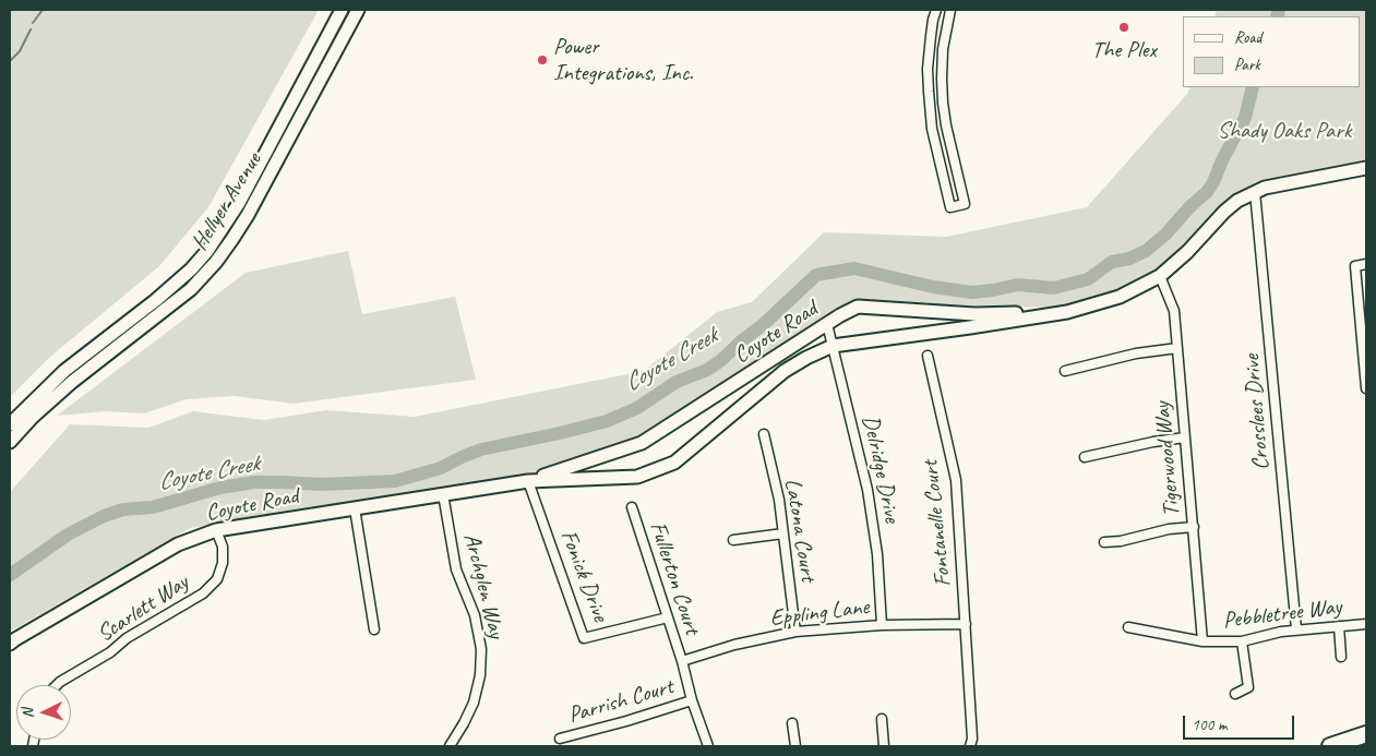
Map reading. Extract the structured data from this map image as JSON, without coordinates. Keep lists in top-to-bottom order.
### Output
{
  "streets": {
    "street": [
      "Hellyer Avenue",
      "Coyote Road",
      "Crosslees Drive",
      "Tigerwood Way",
      "Delridge Drive",
      "Fontanelle Court",
      "Latona Court",
      "Fonick Drive",
      "Fullerton Court",
      "Archglen Way",
      "Scarlett Way",
      "Eppling Lane",
      "Pebbletree Way",
      "Parrish Court"
    ]
  },
  "crossings": [
    ["Coyote Road", "Crosslees Drive"],
    ["Coyote Road", "Tigerwood Way"],
    ["Coyote Road", "Delridge Drive"],
    ["Coyote Road", "Fonick Drive"],
    ["Coyote Road", "Archglen Way"],
    ["Coyote Road", "Scarlett Way"],
    ["Crosslees Drive", "Pebbletree Way"],
    ["Tigerwood Way", "Pebbletree Way"],
    ["Delridge Drive", "Eppling Lane"],
    ["Fontanelle Court", "Eppling Lane"],
    ["Latona Court", "Eppling Lane"],
    ["Fonick Drive", "Fullerton Court"],
    ["Fullerton Court", "Eppling Lane"],
    ["Fullerton Court", "Parrish Court"]
  ],
  "water": ["Coyote Creek"],
  "parks": ["Shady Oaks Park"],
  "places": ["The Plex", "Power Integrations, Inc."],
  "legend": ["Road", "Park"],
  "scale_bar": "100 m",
  "north": "left"
}
